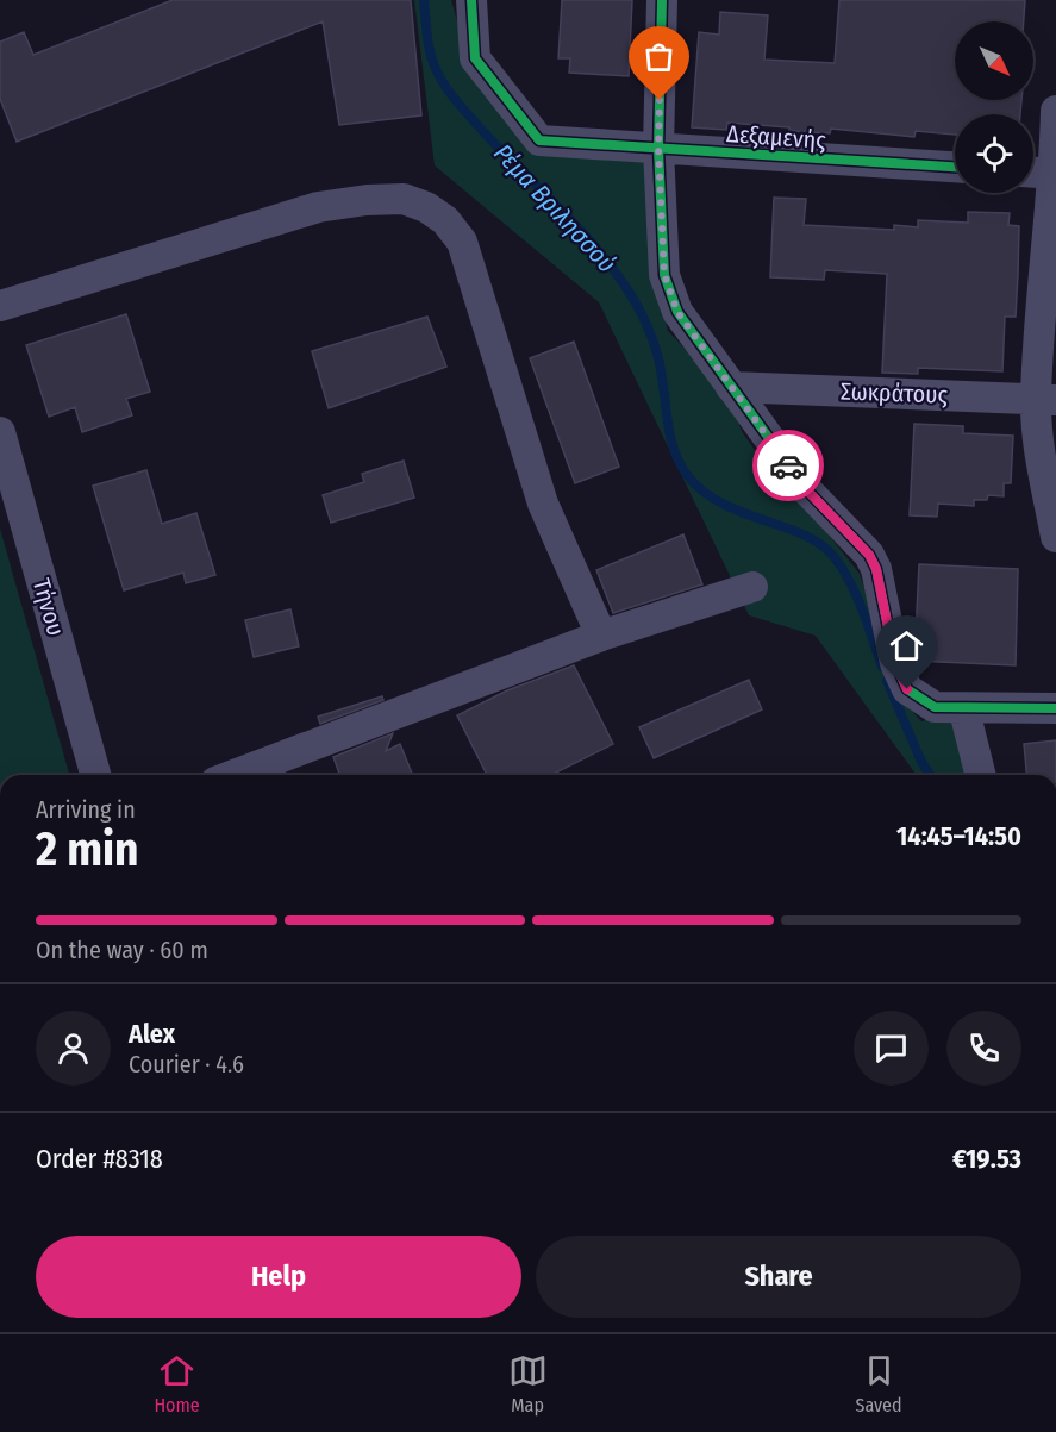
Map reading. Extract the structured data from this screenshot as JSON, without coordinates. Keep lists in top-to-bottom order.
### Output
{
  "streets": {
    "street": ["Δεξαμενής", "Σωκράτους", "Τήνου"]
  },
  "water": ["Ρέμα Βριλησσού"],
  "north": "bottom right",
  "page": {
    "heading": ["2 min", "Arriving in", "14:45–14:50"],
    "panel": [
      "Alex",
      "Courier · 4.6",
      "Order #8318",
      "€19.53"
    ],
    "bar": "On the way · 60 m",
    "buttons": ["Help", "Share"],
    "tabs": ["Home", "Map", "Saved"]
  }
}
